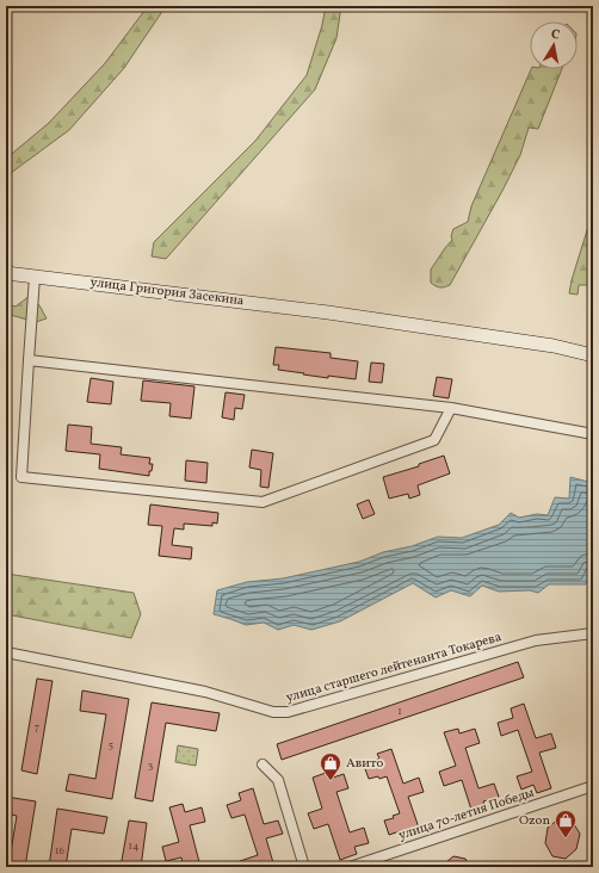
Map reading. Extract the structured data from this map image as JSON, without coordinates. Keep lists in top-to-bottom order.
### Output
{
  "streets": {
    "main road": ["улица Григория Засекина"],
    "street": ["улица старшего лейтенанта Токарева", "улица 70-летия Победы"]
  },
  "places": {
    "shop": ["Авито", "Ozon"]
  },
  "house_numbers": [
    "1",
    "7",
    "5",
    "3",
    "14",
    "16"
  ],
  "north": "top"
}
